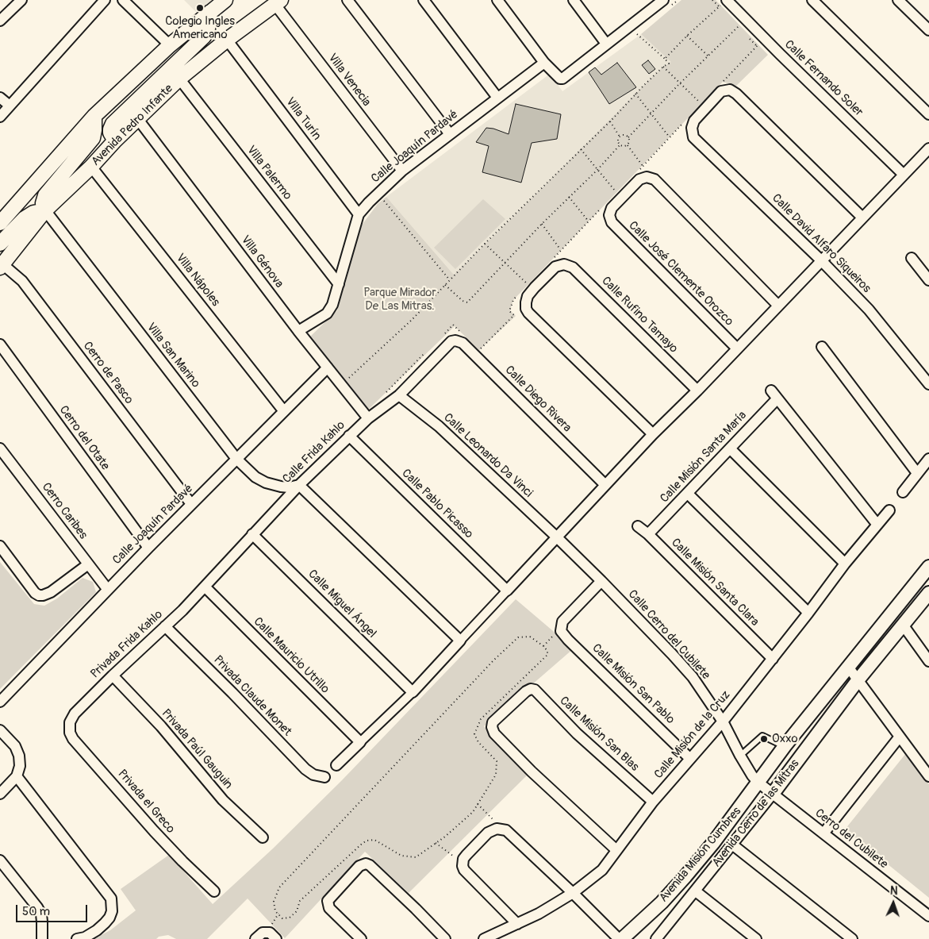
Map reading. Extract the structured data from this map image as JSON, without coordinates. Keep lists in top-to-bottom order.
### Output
{
  "streets": {
    "main road": ["Avenida Pedro Infante"],
    "street": [
      "Calle Fernando Soler",
      "Villa Venecia",
      "Villa Turín",
      "Calle Joaquín Pardavé",
      "Villa Palermo",
      "Calle David Alfaro Siqueiros",
      "Villa Génova",
      "Calle José Clemente Orozco",
      "Villa Nápoles",
      "Calle Rufino Tamayo",
      "Villa San Marino",
      "Cerro de Pasco",
      "Calle Diego Rivera",
      "Cerro del Otate",
      "Calle Frida Kahlo",
      "Calle Leonardo Da Vinci",
      "Calle Misión Santa María",
      "Calle Pablo Picasso",
      "Cerro Caribes",
      "Calle Misión Santa Clara",
      "Calle Miguel Ángel",
      "Calle Cerro del Cubilete",
      "Privada Frida Kahlo",
      "Calle Mauricio Utrillo",
      "Calle Misión San Pablo",
      "Privada Claude Monet",
      "Calle Misión San Blas",
      "Calle Misión de la Cruz",
      "Privada Paúl Gauguin",
      "Privada el Greco",
      "Avenida Cerro de las Mitras",
      "Cerro del Cubilete",
      "Avenida Misión Cumbres"
    ]
  },
  "crossings": [
    ["Villa Venecia", "Avenida Pedro Infante"],
    ["Villa Venecia", "Calle Joaquín Pardavé"],
    ["Villa Turín", "Avenida Pedro Infante"],
    ["Villa Turín", "Calle Joaquín Pardavé"],
    ["Avenida Pedro Infante", "Villa Palermo"],
    ["Avenida Pedro Infante", "Villa Génova"],
    ["Avenida Pedro Infante", "Villa Nápoles"],
    ["Avenida Pedro Infante", "Villa San Marino"],
    ["Avenida Pedro Infante", "Cerro de Pasco"],
    ["Calle Joaquín Pardavé", "Villa Palermo"],
    ["Calle Joaquín Pardavé", "Villa Génova"],
    ["Calle Joaquín Pardavé", "Villa Nápoles"],
    ["Calle Joaquín Pardavé", "Villa San Marino"],
    ["Calle Joaquín Pardavé", "Cerro de Pasco"],
    ["Calle Joaquín Pardavé", "Cerro del Otate"],
    ["Calle Joaquín Pardavé", "Cerro Caribes"],
    ["Villa Génova", "Calle Frida Kahlo"],
    ["Villa San Marino", "Calle Frida Kahlo"],
    ["Calle Diego Rivera", "Calle Frida Kahlo"],
    ["Calle Frida Kahlo", "Calle Leonardo Da Vinci"],
    ["Calle Frida Kahlo", "Calle Pablo Picasso"],
    ["Calle Frida Kahlo", "Calle Miguel Ángel"],
    ["Calle Frida Kahlo", "Privada Frida Kahlo"],
    ["Calle Frida Kahlo", "Calle Mauricio Utrillo"],
    ["Calle Leonardo Da Vinci", "Calle Cerro del Cubilete"],
    ["Calle Misión Santa María", "Calle Misión Santa Clara"],
    ["Calle Misión Santa María", "Calle Misión de la Cruz"],
    ["Calle Misión Santa Clara", "Calle Misión de la Cruz"],
    ["Calle Cerro del Cubilete", "Calle Misión San Pablo"],
    ["Calle Cerro del Cubilete", "Calle Misión de la Cruz"],
    ["Calle Cerro del Cubilete", "Avenida Cerro de las Mitras"],
    ["Calle Cerro del Cubilete", "Cerro del Cubilete"],
    ["Calle Cerro del Cubilete", "Avenida Misión Cumbres"],
    ["Privada Frida Kahlo", "Calle Mauricio Utrillo"],
    ["Privada Frida Kahlo", "Privada Claude Monet"],
    ["Privada Frida Kahlo", "Privada Paúl Gauguin"],
    ["Privada Frida Kahlo", "Privada el Greco"],
    ["Calle Misión San Pablo", "Calle Misión de la Cruz"],
    ["Calle Misión San Blas", "Calle Misión de la Cruz"],
    ["Avenida Cerro de las Mitras", "Cerro del Cubilete"],
    ["Avenida Cerro de las Mitras", "Avenida Misión Cumbres"],
    ["Cerro del Cubilete", "Avenida Misión Cumbres"]
  ],
  "parks": ["Parque Mirador De Las Mitras."],
  "places": ["Colegio Ingles Americano", "Oxxo"],
  "scale_bar": "50 m",
  "north": "top"
}
